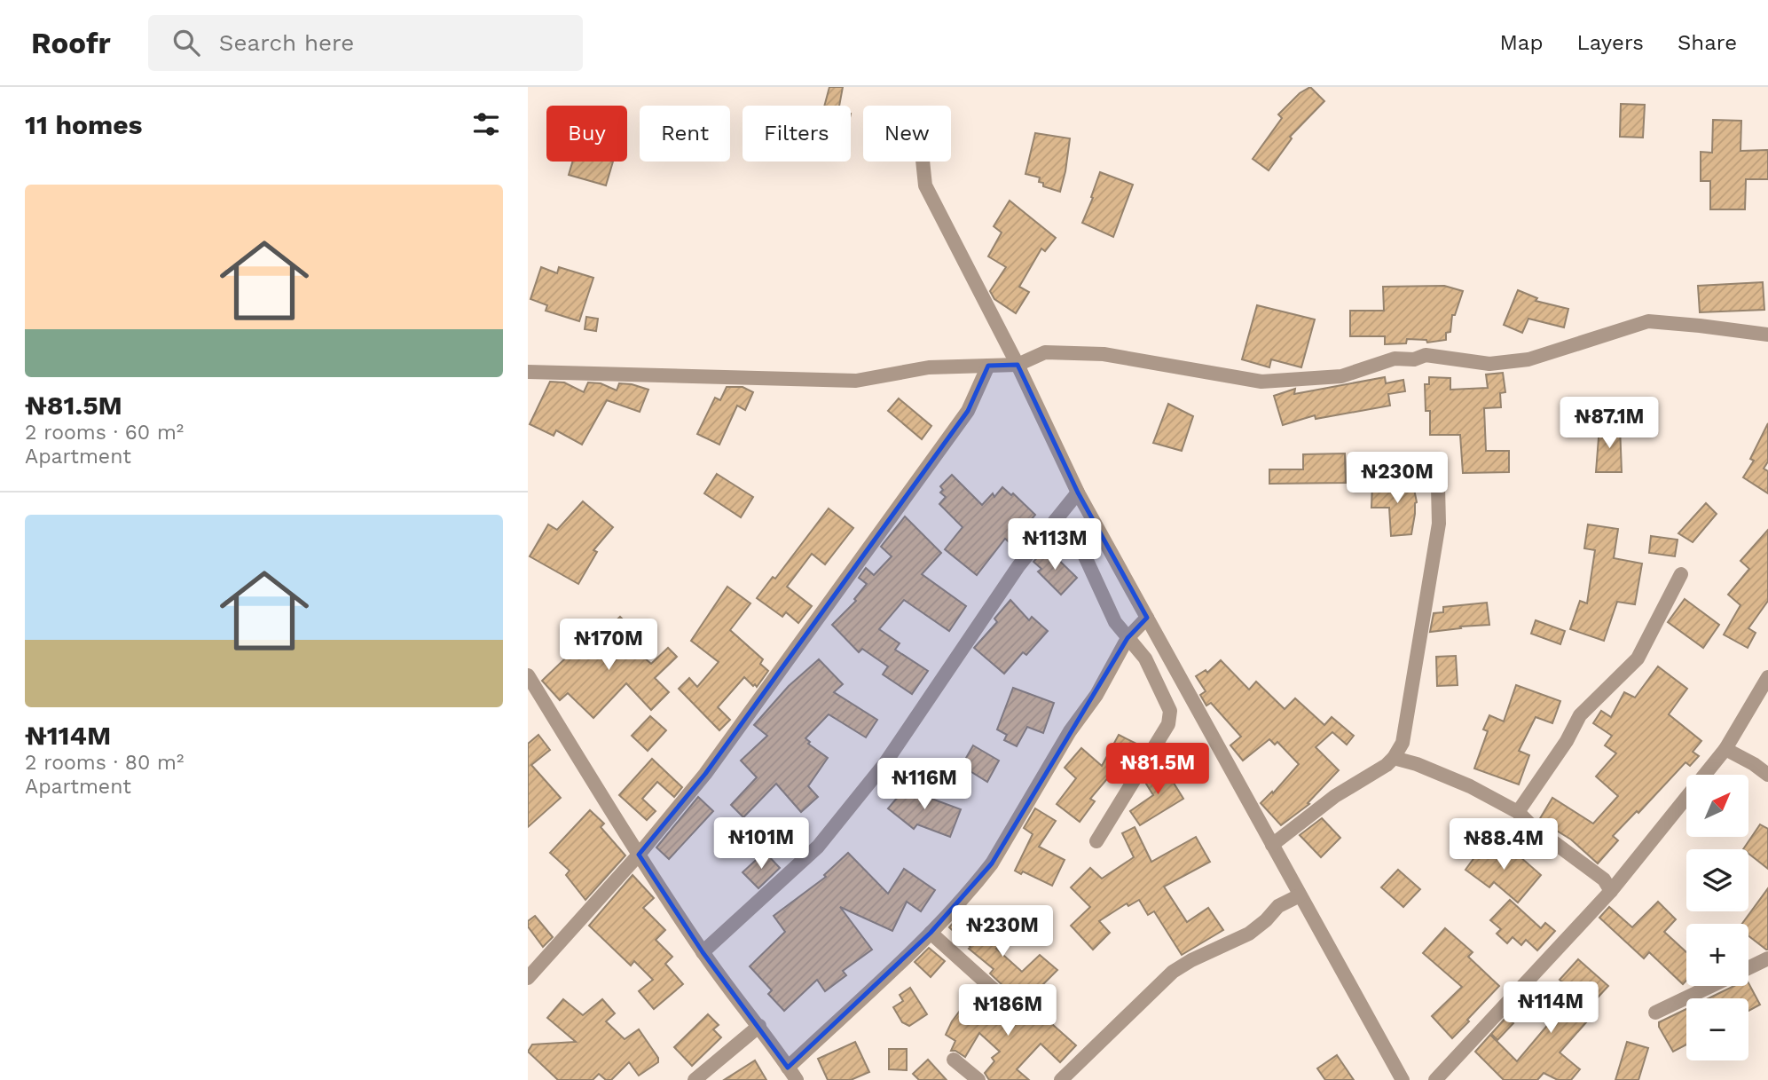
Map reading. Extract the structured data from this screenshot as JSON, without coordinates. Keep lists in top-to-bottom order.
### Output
{
  "north": "top right",
  "page": {
    "header": "Roofr",
    "search": "Search here",
    "nav": ["Map", "Layers", "Share"],
    "heading": "11 homes",
    "chip": [
      "Buy",
      "Rent",
      "Filters",
      "New"
    ],
    "list": [
      {
        "name": "₦81.5M",
        "note": "2 rooms · 60 m² · Apartment"
      },
      {
        "name": "₦114M",
        "note": "2 rooms · 80 m² · Apartment"
      }
    ],
    "price": [
      "₦87.1M",
      "₦230M",
      "₦113M",
      "₦170M",
      "₦81.5M",
      "₦116M",
      "₦101M",
      "₦88.4M",
      "₦230M",
      "₦114M",
      "₦186M"
    ],
    "map_buttons": ["+", "−"]
  }
}
